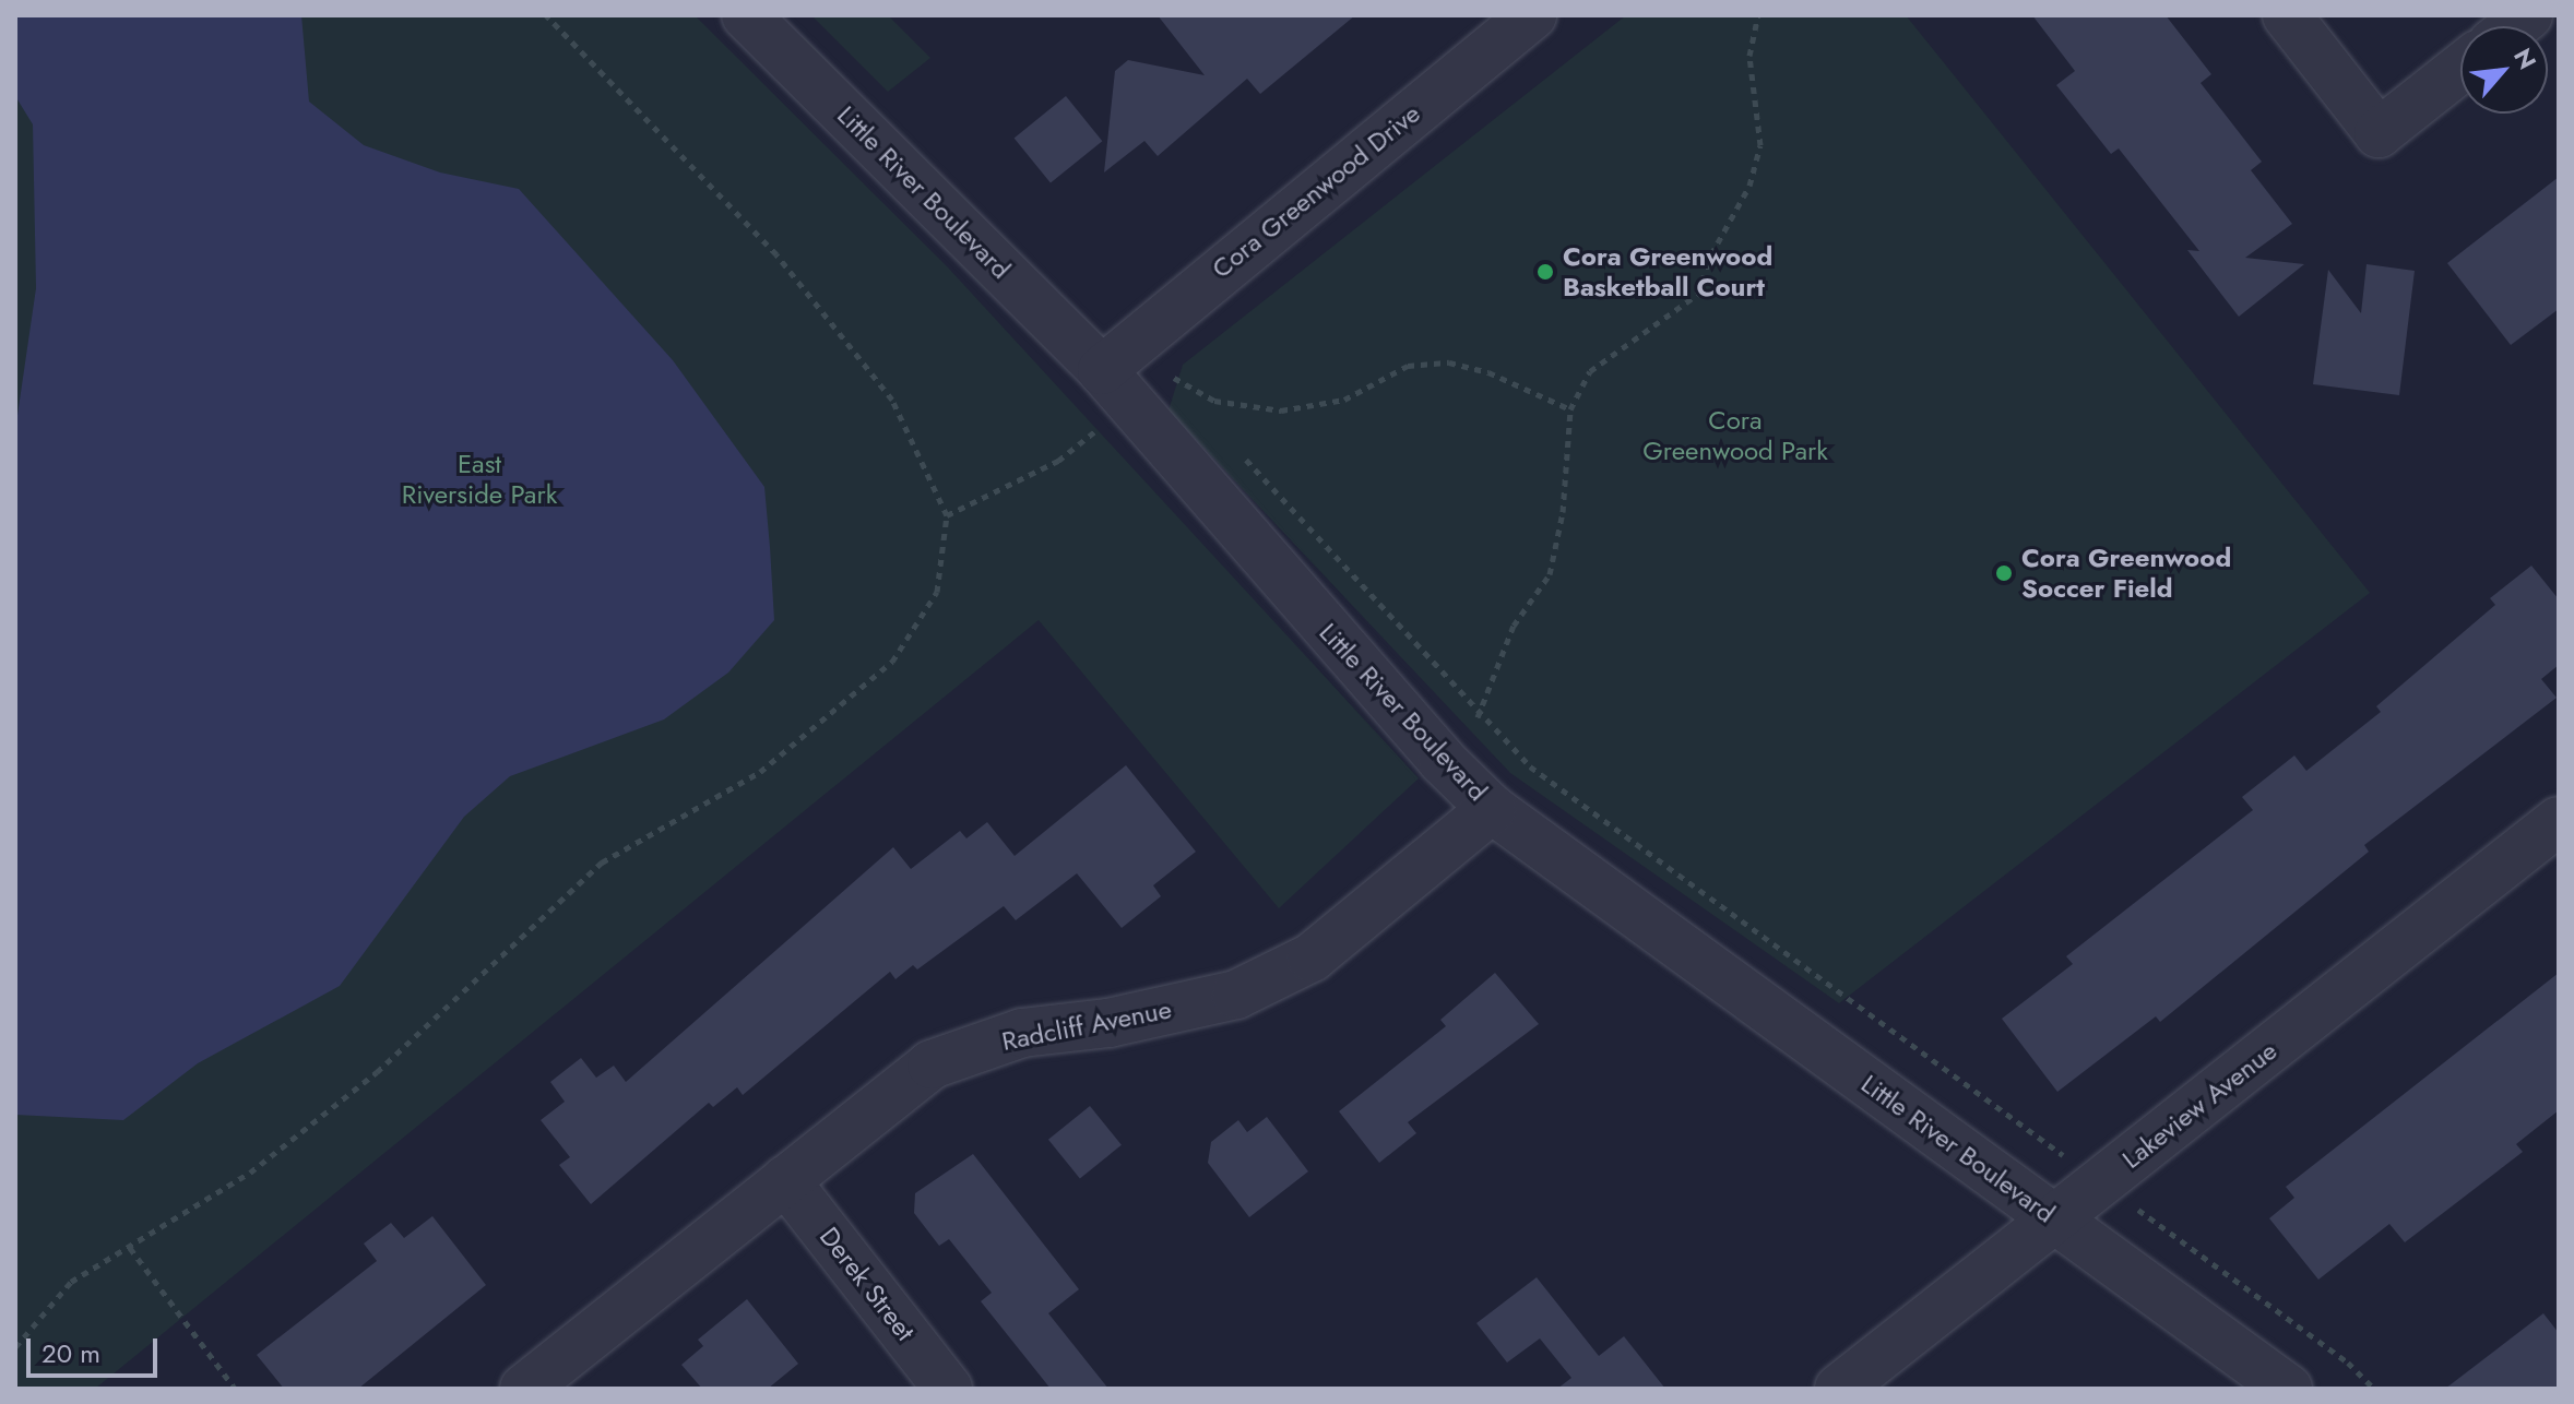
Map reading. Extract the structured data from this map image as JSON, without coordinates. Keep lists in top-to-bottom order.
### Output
{
  "streets": {
    "street": [
      "Cora Greenwood Drive",
      "Little River Boulevard",
      "Radcliff Avenue",
      "Lakeview Avenue",
      "Derek Street"
    ]
  },
  "crossings": [
    ["Cora Greenwood Drive", "Little River Boulevard"],
    ["Little River Boulevard", "Radcliff Avenue"],
    ["Little River Boulevard", "Lakeview Avenue"],
    ["Radcliff Avenue", "Derek Street"]
  ],
  "parks": ["Cora Greenwood Park", "East Riverside Park"],
  "places": ["Cora Greenwood Basketball Court", "Cora Greenwood Soccer Field"],
  "scale_bar": "20 m",
  "north": "top right"
}
